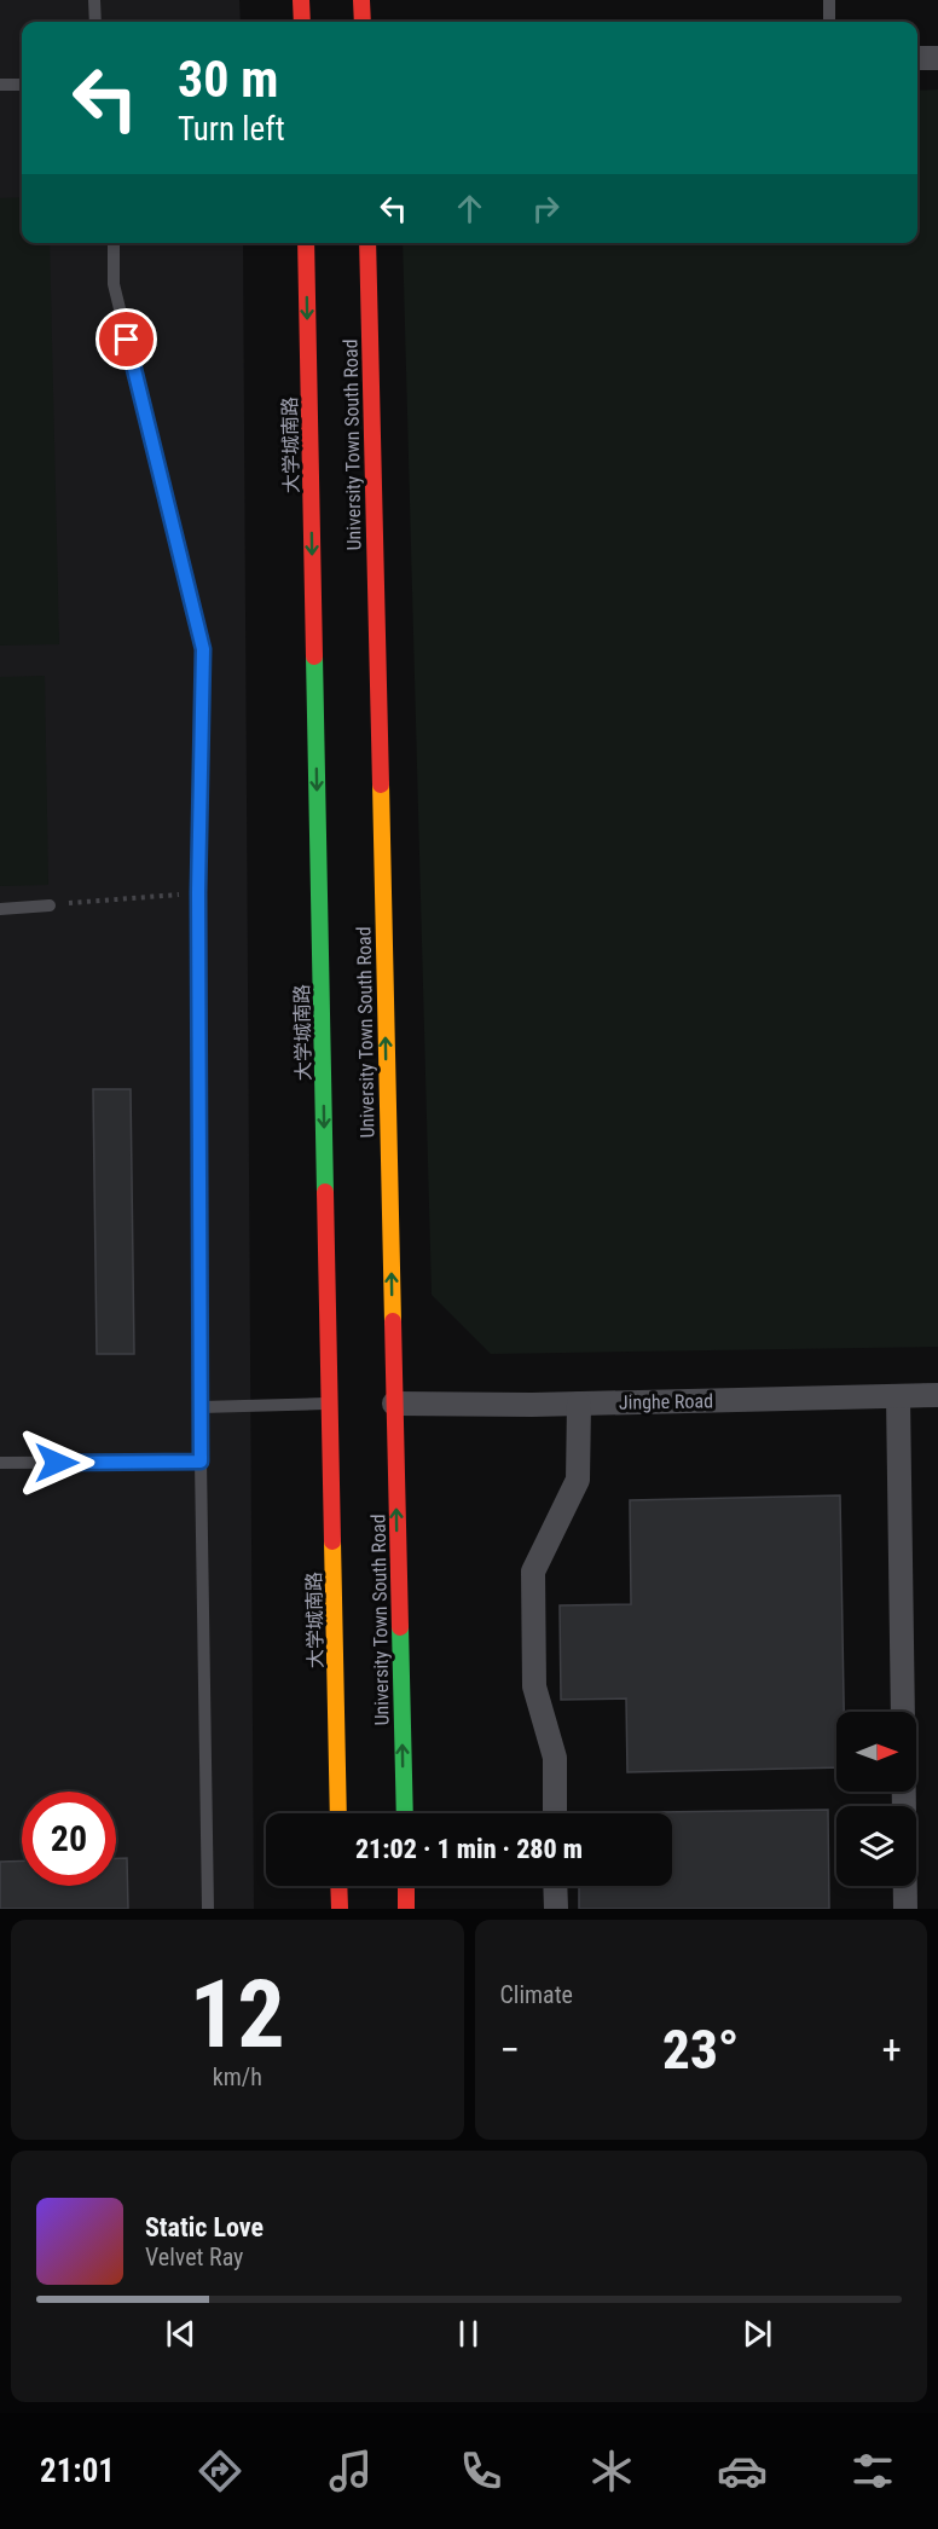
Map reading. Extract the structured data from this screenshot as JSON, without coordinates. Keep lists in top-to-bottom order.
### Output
{
  "streets": {
    "main road": ["大学城南路", "University Town South Road"],
    "street": ["Jinghe Road"]
  },
  "crossings": [
    ["University Town South Road", "Jinghe Road"]
  ],
  "one_way": ["大学城南路", "University Town South Road"],
  "north": "right",
  "page": {
    "turn": ["30 m", "Turn left"],
    "limit": "20",
    "trip": "21:02 · 1 min · 280 m",
    "tile": [
      ["12", "km/h"],
      "Climate"
    ],
    "heat": ["−", "23°", "+"],
    "song": ["Static Love", "Velvet Ray"],
    "tabs": "21:01"
  }
}
